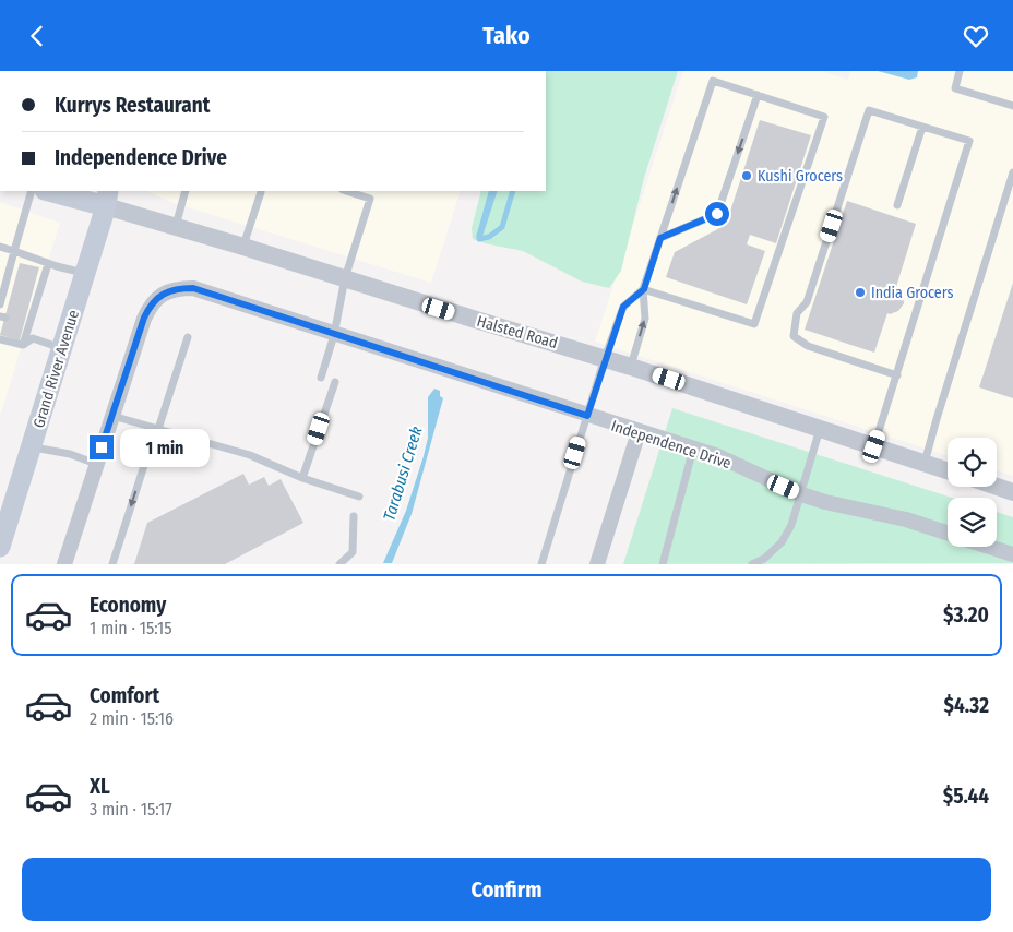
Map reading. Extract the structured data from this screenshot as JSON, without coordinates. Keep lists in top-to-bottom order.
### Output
{
  "streets": {
    "main road": ["Halsted Road", "Grand River Avenue"],
    "street": ["Independence Drive"]
  },
  "crossings": [
    ["Halsted Road", "Grand River Avenue"]
  ],
  "water": ["Tarabusi Creek"],
  "places": ["Kushi Grocers", "India Grocers"],
  "page": {
    "header": "Tako",
    "banner": ["Kurrys Restaurant", "Independence Drive"],
    "bubble": "1 min",
    "list": [
      {
        "name": "Economy",
        "note": "1 min · 15:15",
        "value": "$3.20"
      },
      {
        "name": "Comfort",
        "note": "2 min · 15:16",
        "value": "$4.32"
      },
      {
        "name": "XL",
        "note": "3 min · 15:17",
        "value": "$5.44"
      }
    ],
    "buttons": "Confirm"
  }
}
